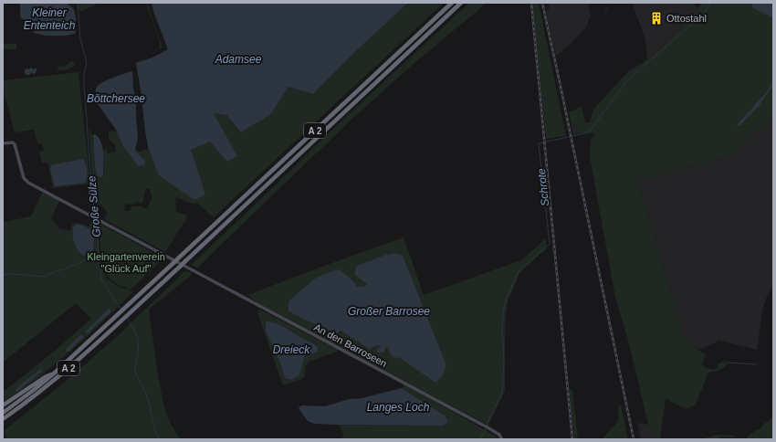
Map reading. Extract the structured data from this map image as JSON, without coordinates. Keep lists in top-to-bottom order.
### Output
{
  "streets": {
    "highway": ["A 2"],
    "street": ["An den Barroseen"]
  },
  "water": [
    "Kleiner Ententeich",
    "Adamsee",
    "Böttchersee",
    "Schrote",
    "Große Sülze",
    "Großer Barrosee",
    "Dreieck",
    "Langes Loch"
  ],
  "parks": ["Kleingartenverein \"Glück Auf\""],
  "places": {
    "building": ["Ottostahl"]
  }
}
